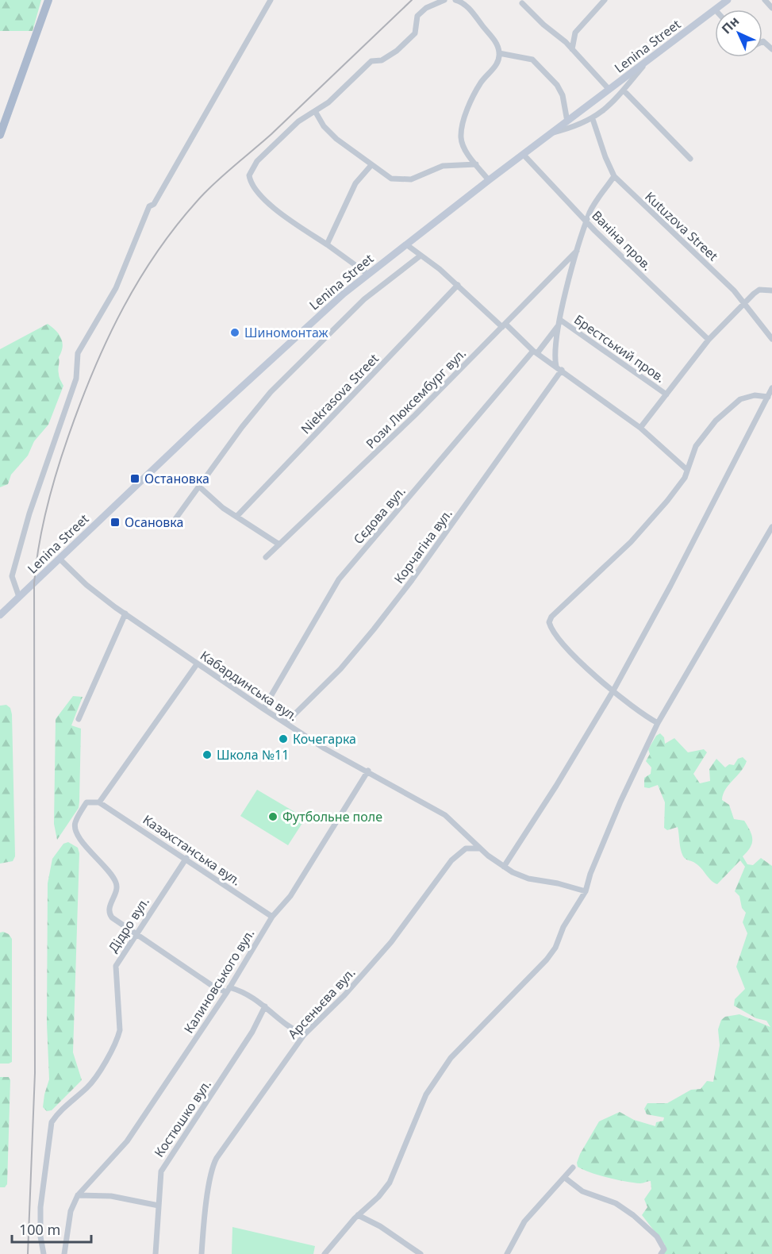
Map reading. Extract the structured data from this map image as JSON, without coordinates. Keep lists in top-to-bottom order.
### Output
{
  "streets": {
    "main road": ["Lenina Street"],
    "street": [
      "Kutuzova Street",
      "Ваніна пров.",
      "Брестський пров.",
      "Niekrasova Street",
      "Рози Люксембург вул.",
      "Сєдова вул.",
      "Корчагіна вул.",
      "Кабардинська вул.",
      "Казахстанська вул.",
      "Дідро вул.",
      "Калиновського вул.",
      "Арсеньєва вул.",
      "Костюшко вул."
    ]
  },
  "crossings": [
    ["Lenina Street", "Ваніна пров."],
    ["Lenina Street", "Кабардинська вул."],
    ["Брестський пров.", "Сєдова вул."],
    ["Сєдова вул.", "Кабардинська вул."],
    ["Корчагіна вул.", "Кабардинська вул."],
    ["Кабардинська вул.", "Калиновського вул."],
    ["Кабардинська вул.", "Арсеньєва вул."],
    ["Казахстанська вул.", "Дідро вул."],
    ["Казахстанська вул.", "Калиновського вул."]
  ],
  "places": {
    "other": [
      "Шиномонтаж",
      "Кочегарка",
      "Школа №11",
      "Футбольне поле"
    ],
    "transit": ["Остановка", "Осановка"]
  },
  "scale_bar": "100 m",
  "north": "top left"
}
